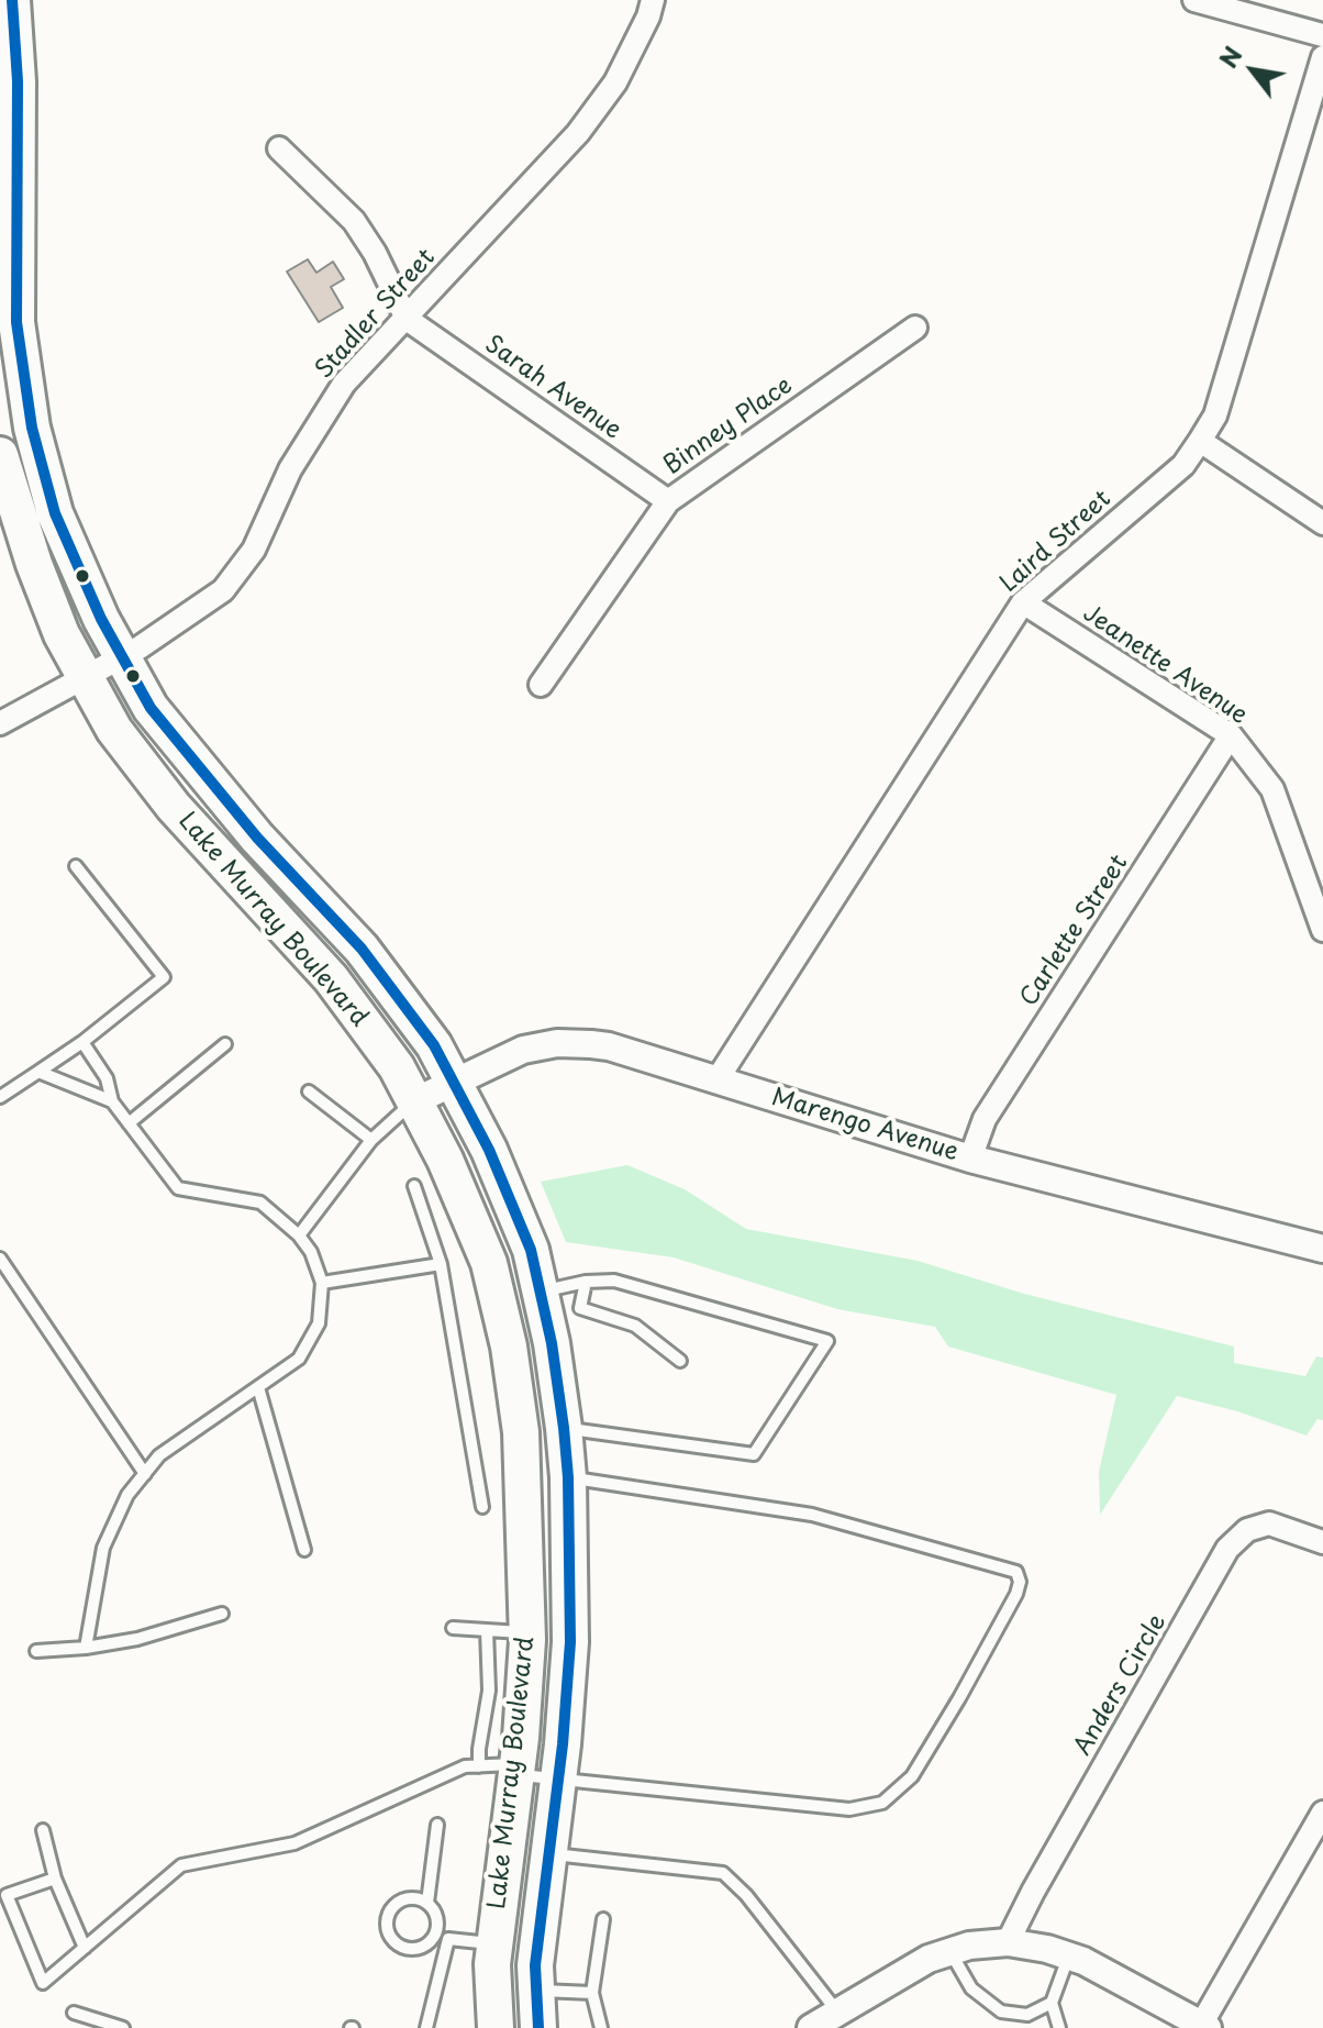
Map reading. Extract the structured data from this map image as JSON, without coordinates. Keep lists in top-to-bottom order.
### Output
{
  "streets": {
    "main road": ["Lake Murray Boulevard"],
    "street": [
      "Stadler Street",
      "Sarah Avenue",
      "Binney Place",
      "Laird Street",
      "Jeanette Avenue",
      "Carlette Street",
      "Marengo Avenue",
      "Anders Circle"
    ]
  },
  "crossings": [
    ["Stadler Street", "Sarah Avenue"],
    ["Stadler Street", "Lake Murray Boulevard"],
    ["Sarah Avenue", "Binney Place"],
    ["Laird Street", "Jeanette Avenue"],
    ["Laird Street", "Marengo Avenue"],
    ["Jeanette Avenue", "Carlette Street"],
    ["Lake Murray Boulevard", "Marengo Avenue"],
    ["Carlette Street", "Marengo Avenue"]
  ],
  "north": "top left"
}
